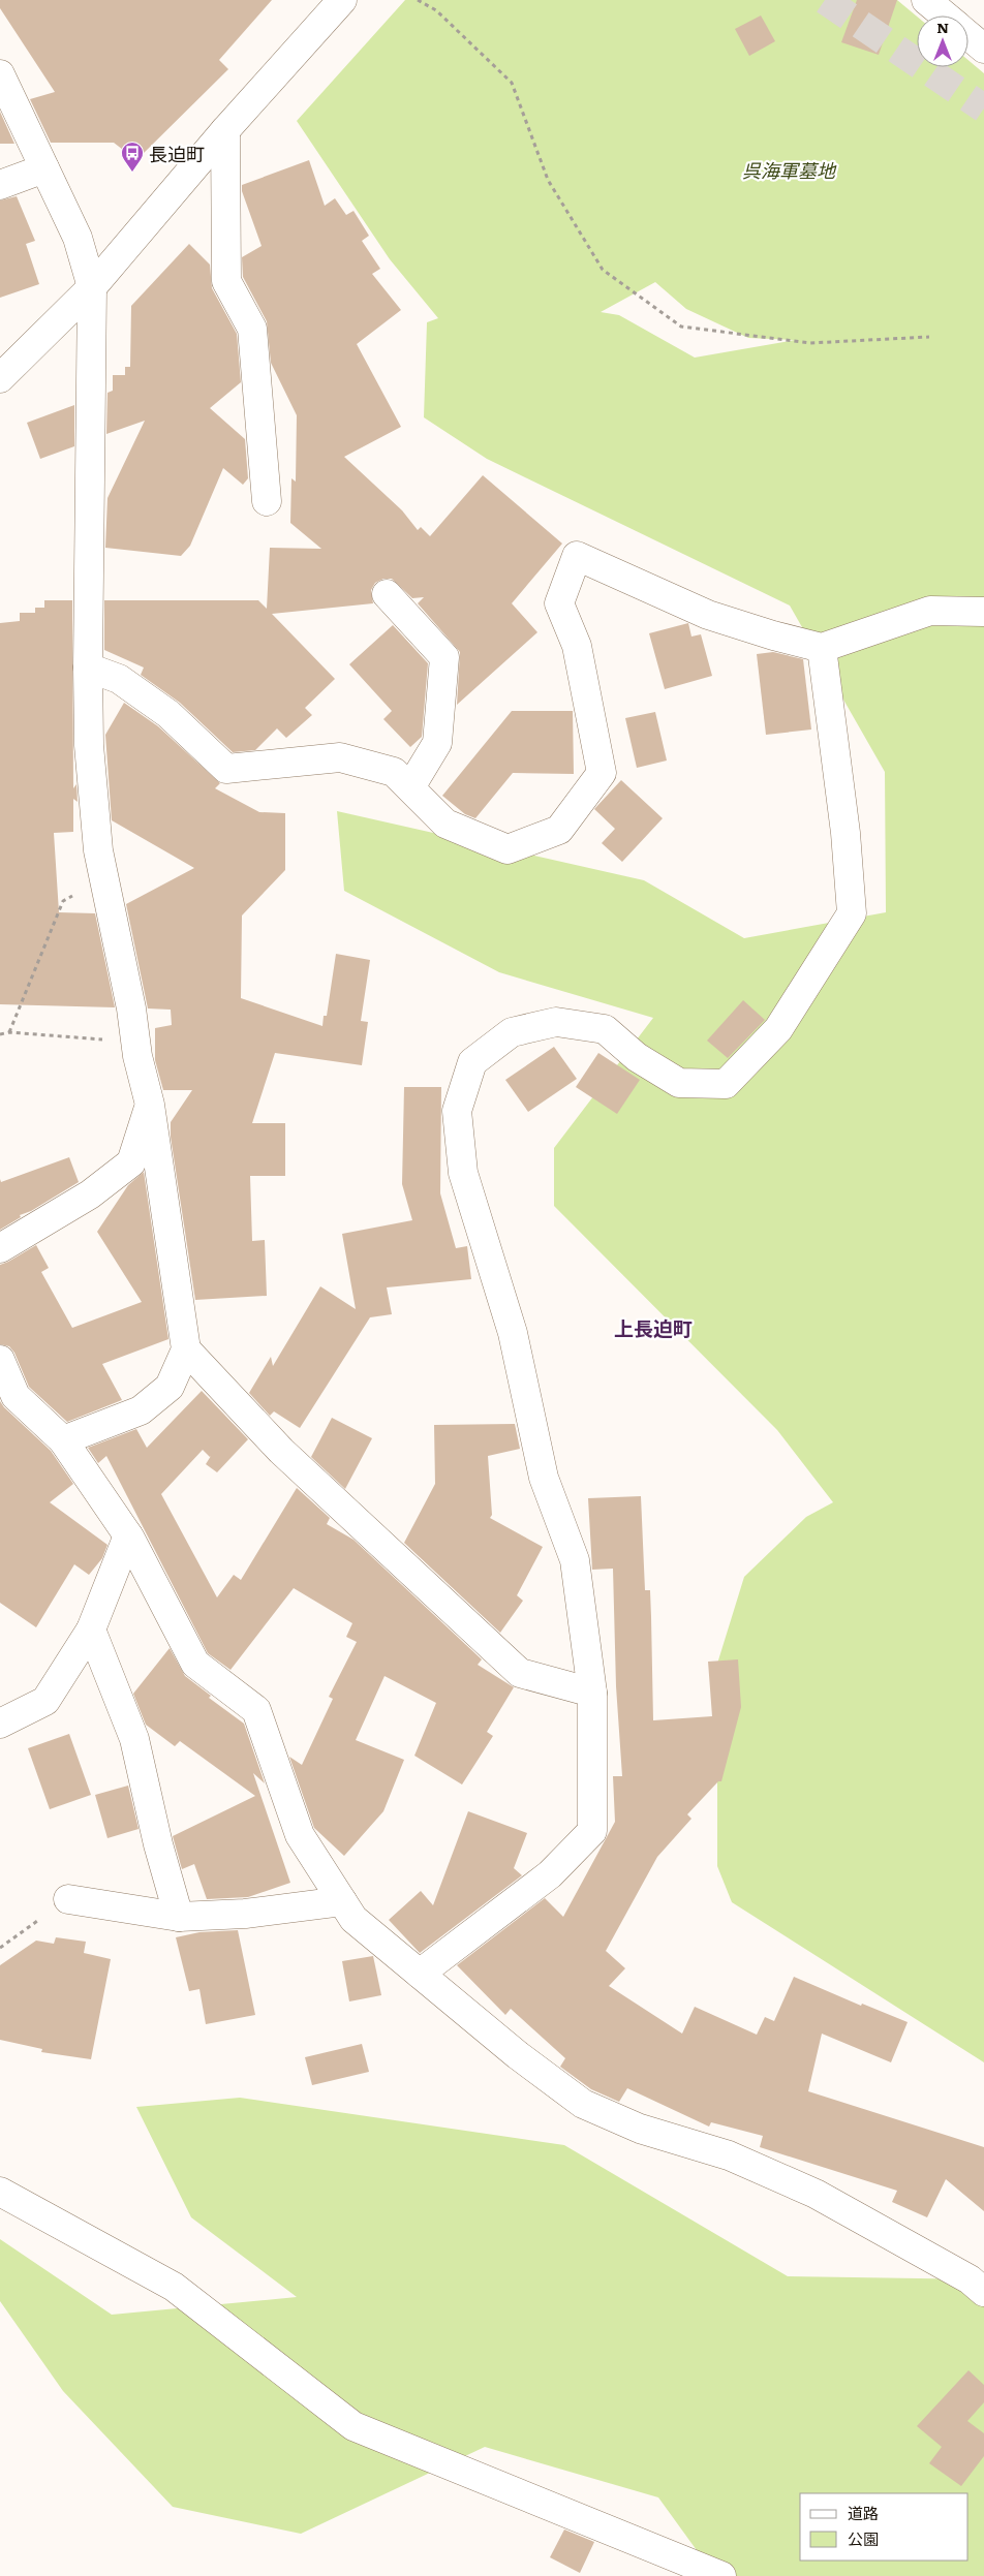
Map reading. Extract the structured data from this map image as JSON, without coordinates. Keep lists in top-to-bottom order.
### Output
{
  "districts": ["上長迫町"],
  "parks": ["呉海軍墓地"],
  "places": {
    "bus stop": ["長迫町"]
  },
  "legend": ["道路", "公園"],
  "north": "top"
}
